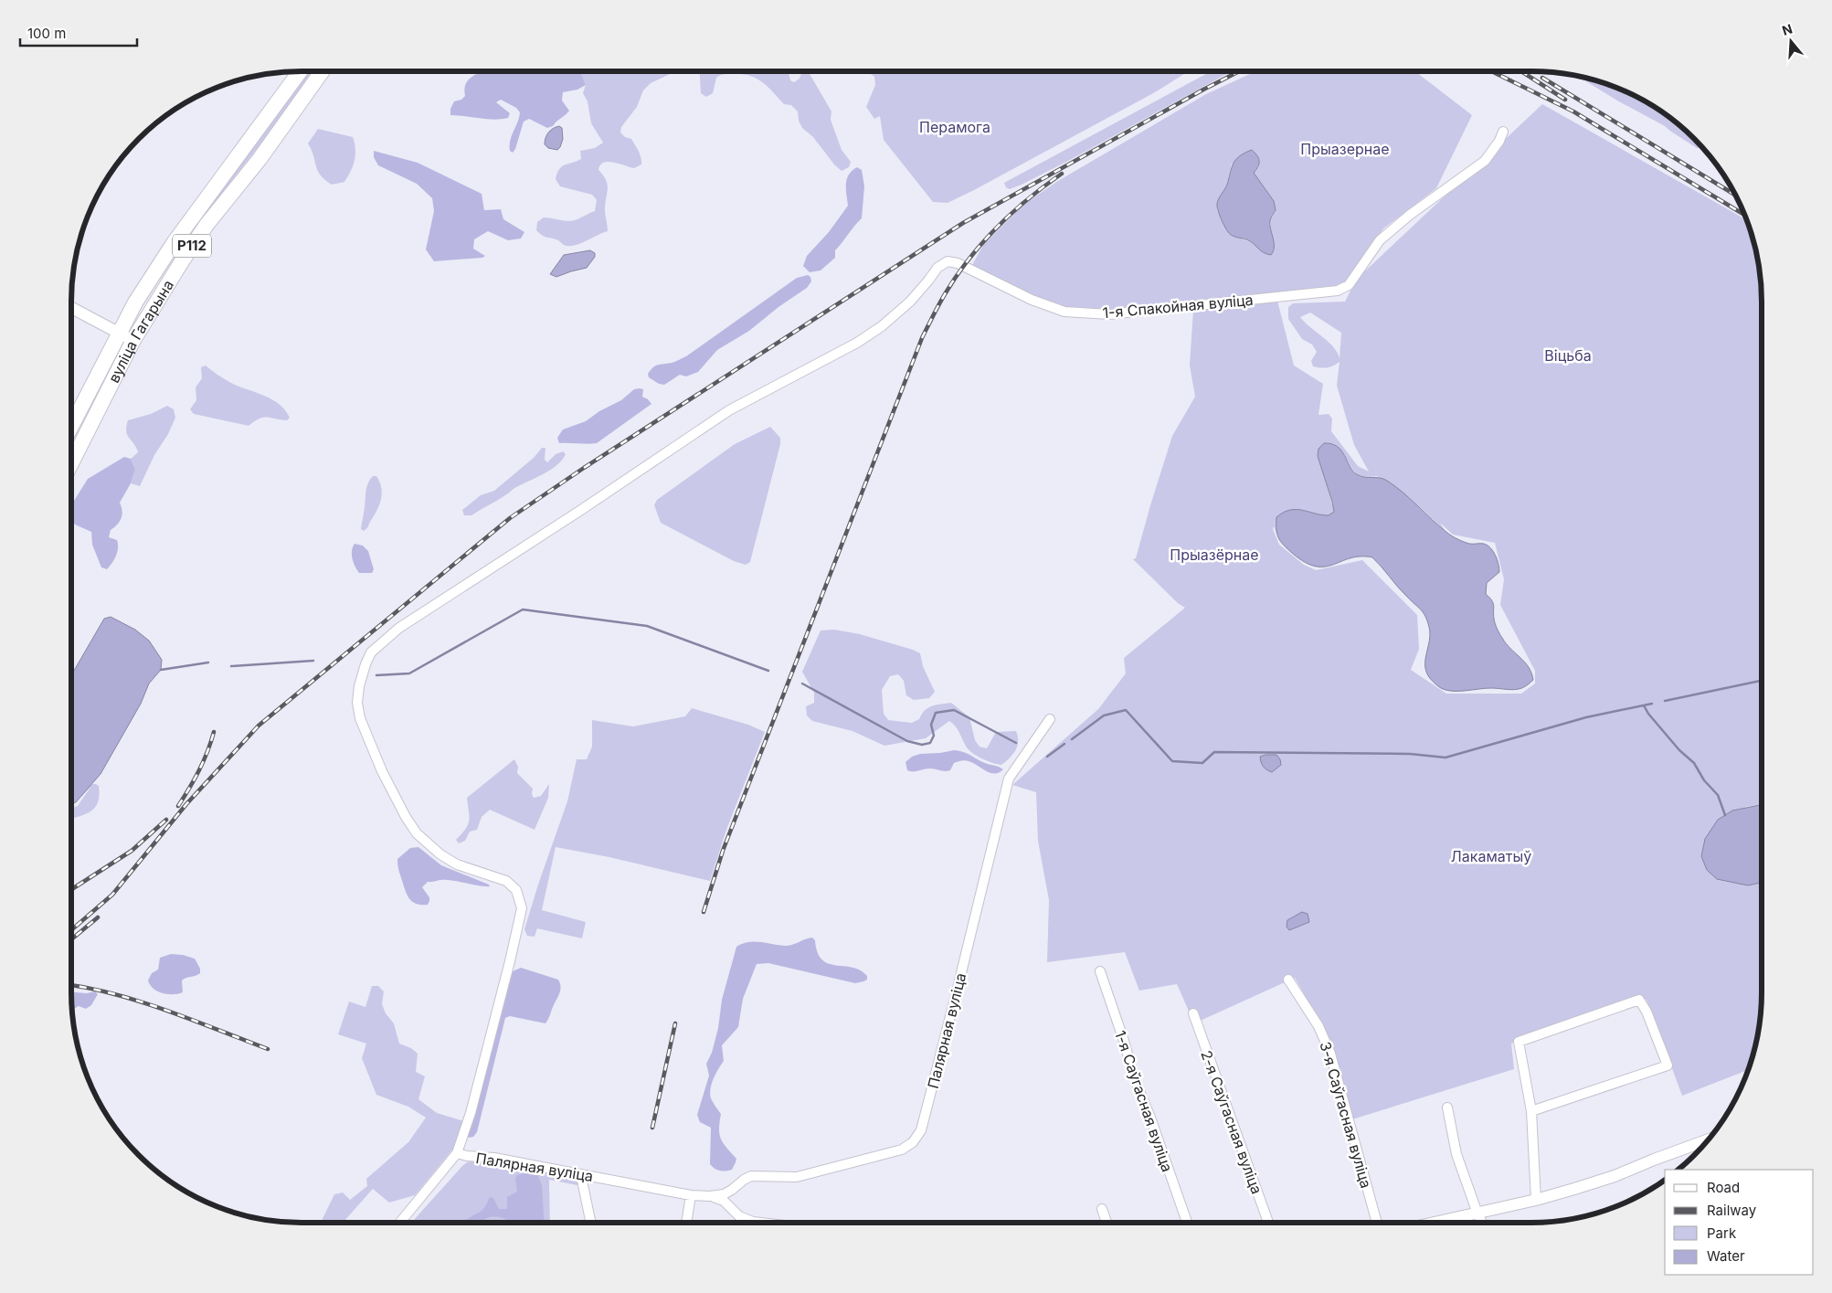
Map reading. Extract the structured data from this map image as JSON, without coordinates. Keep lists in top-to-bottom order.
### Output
{
  "streets": {
    "main road": ["Р112", "вуліца Гагарына"],
    "street": [
      "1-я Спакойная вуліца",
      "Палярная вуліца",
      "1-я Саўгасная вуліца",
      "3-я Саўгасная вуліца",
      "2-я Саўгасная вуліца"
    ]
  },
  "crossings": [
    ["1-я Спакойная вуліца", "Палярная вуліца"]
  ],
  "parks": [
    "Перамога",
    "Прыазернае",
    "Віцьба",
    "Прыазёрнае",
    "Лакаматыў"
  ],
  "legend": [
    "Road",
    "Railway",
    "Park",
    "Water"
  ],
  "scale_bar": "100 m",
  "north": "top"
}
